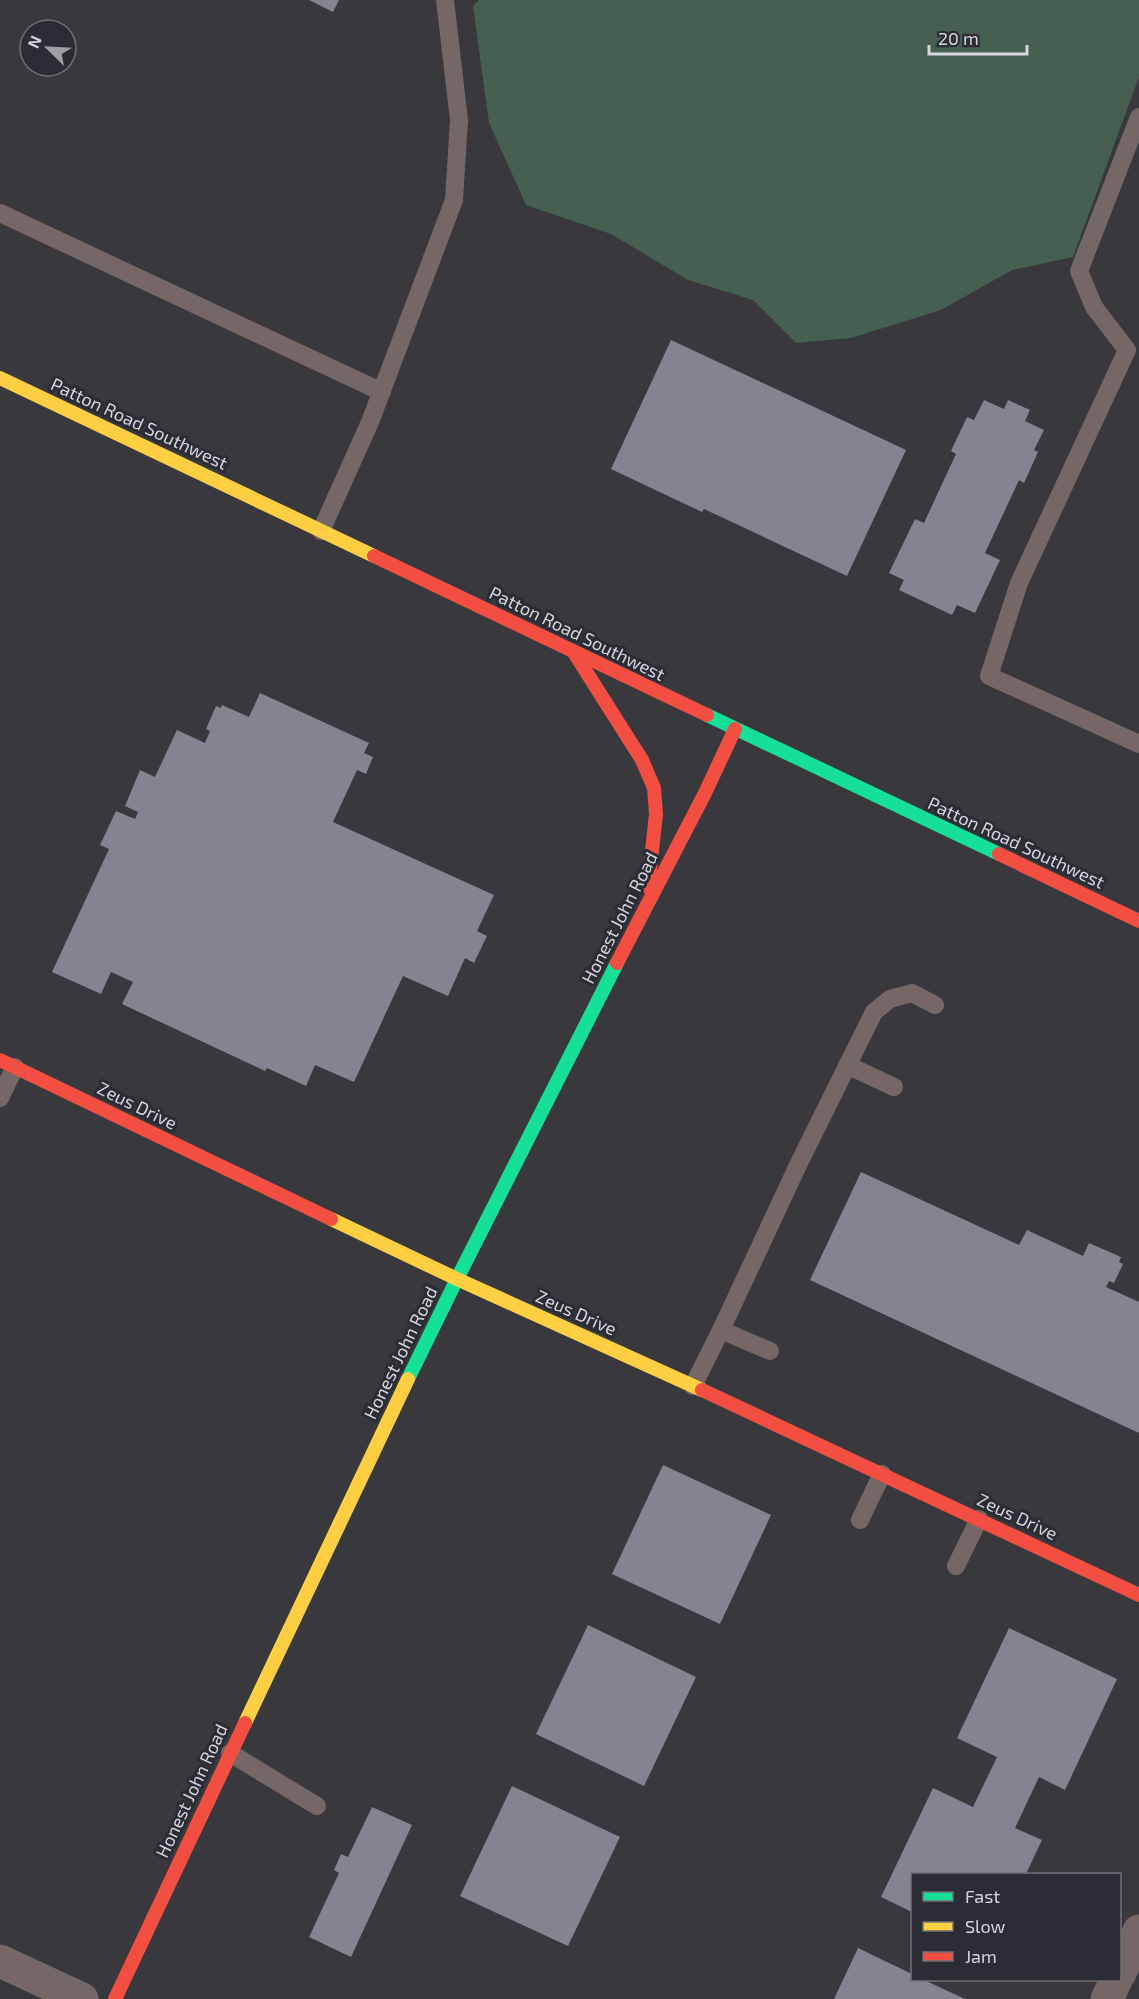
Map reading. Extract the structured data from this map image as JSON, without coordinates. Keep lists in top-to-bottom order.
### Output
{
  "streets": {
    "street": ["Patton Road Southwest", "Honest John Road", "Zeus Drive"]
  },
  "crossings": [
    ["Patton Road Southwest", "Honest John Road"],
    ["Honest John Road", "Zeus Drive"]
  ],
  "legend": ["Fast", "Slow", "Jam"],
  "scale_bar": "20 m",
  "north": "top left"
}
